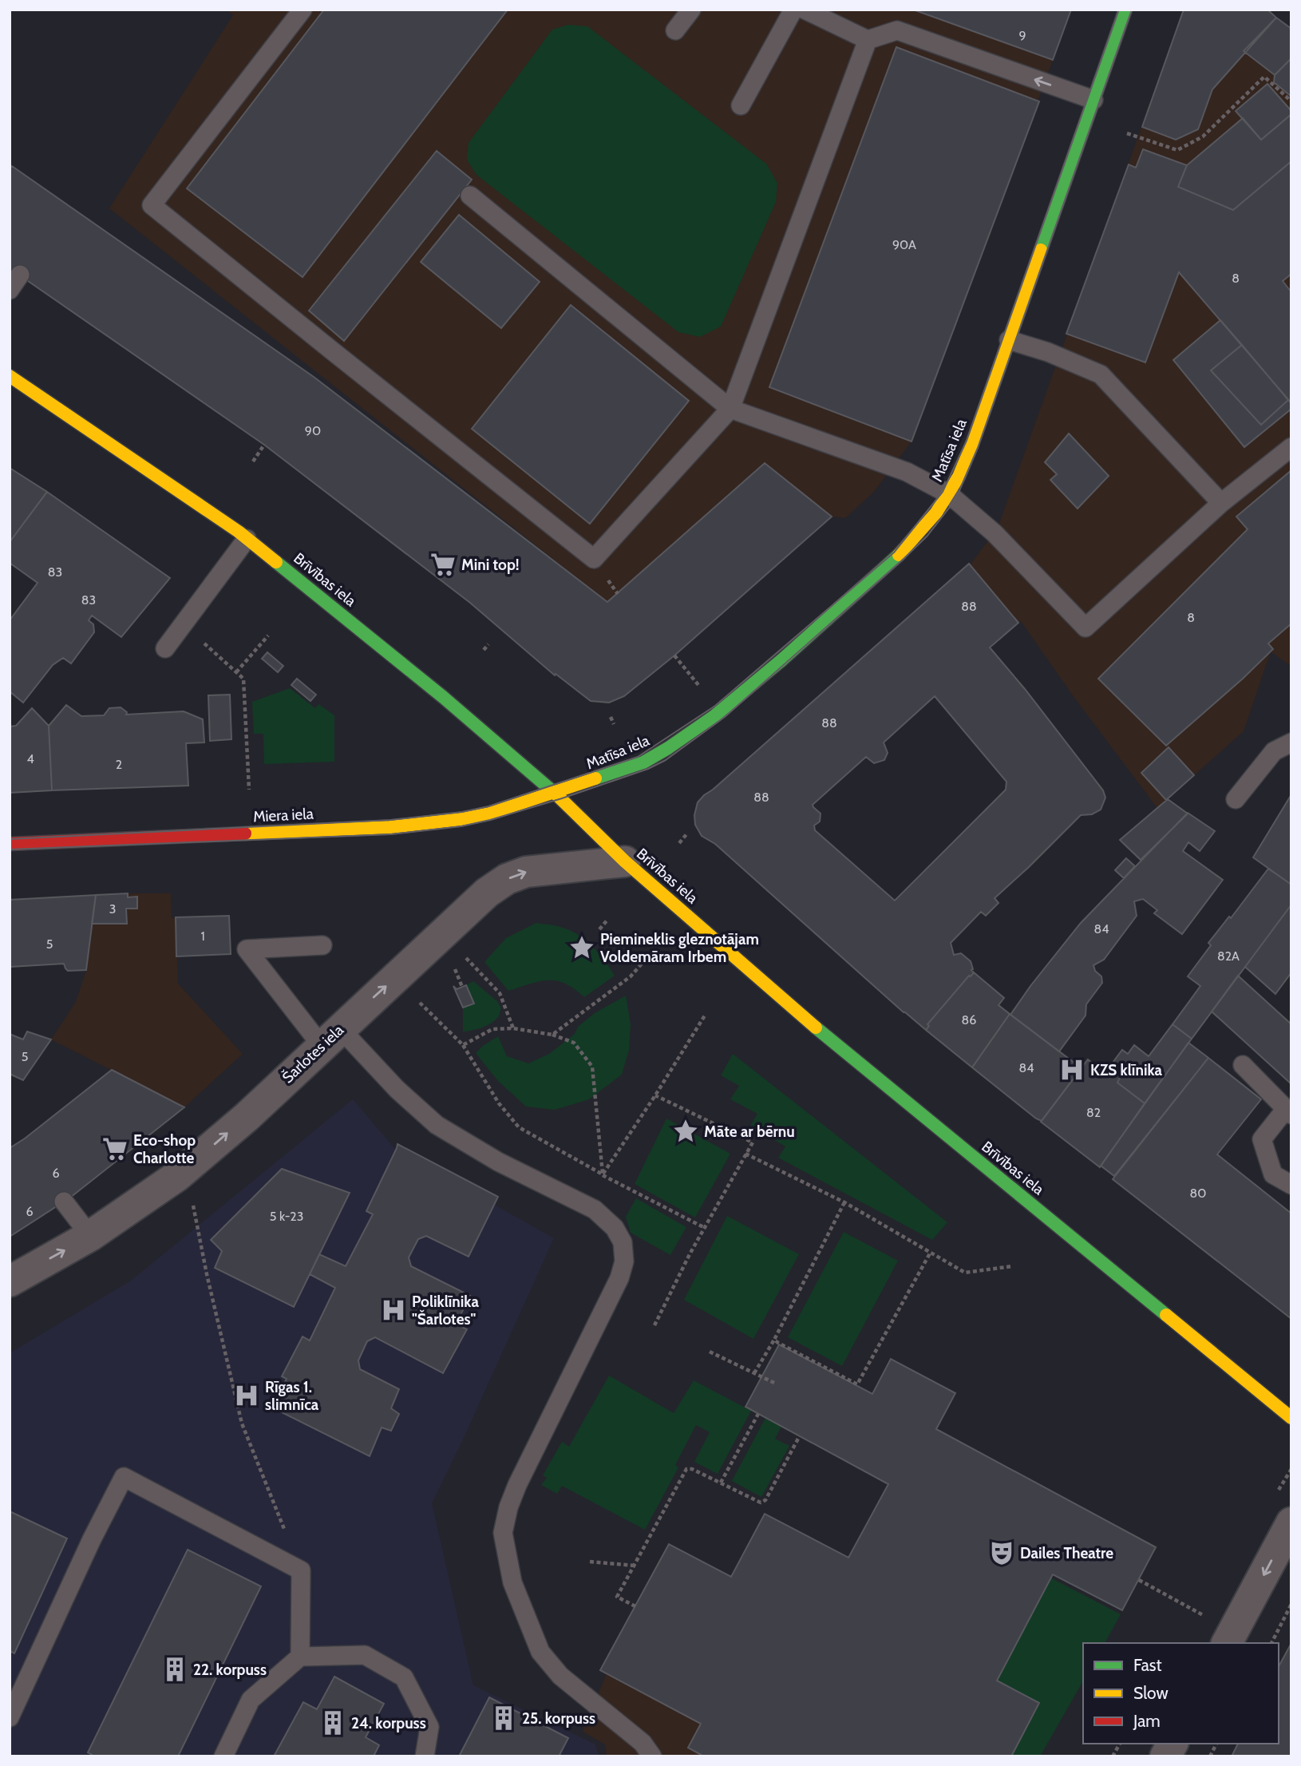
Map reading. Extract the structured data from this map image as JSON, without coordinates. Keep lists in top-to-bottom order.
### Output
{
  "streets": {
    "main road": ["Matīsa iela", "Brīvības iela", "Miera iela"],
    "street": ["Šarlotes iela"]
  },
  "crossings": [
    ["Matīsa iela", "Brīvības iela"],
    ["Matīsa iela", "Miera iela"],
    ["Brīvības iela", "Miera iela"],
    ["Brīvības iela", "Šarlotes iela"]
  ],
  "one_way": ["Šarlotes iela"],
  "places": {
    "supermarket": ["Mini top!", "Eco-shop Charlotte"],
    "place": ["Piemineklis gleznotājam Voldemāram Irbem", "Māte ar bērnu"],
    "hospital": ["KZS klīnika", "Poliklīnika \"Šarlotes\"", "Rīgas 1. slimnīca"],
    "theatre": ["Dailes Theatre"],
    "building": ["22. korpuss", "25. korpuss", "24. korpuss"]
  },
  "house_numbers": [
    "9",
    "90A",
    "8",
    "90",
    "83",
    "83",
    "88",
    "8",
    "88",
    "4",
    "2",
    "88",
    "3",
    "84",
    "1",
    "5",
    "82A",
    "86",
    "5",
    "84",
    "82",
    "6",
    "80",
    "6",
    "5 k-23"
  ],
  "legend": ["Fast", "Slow", "Jam"]
}
